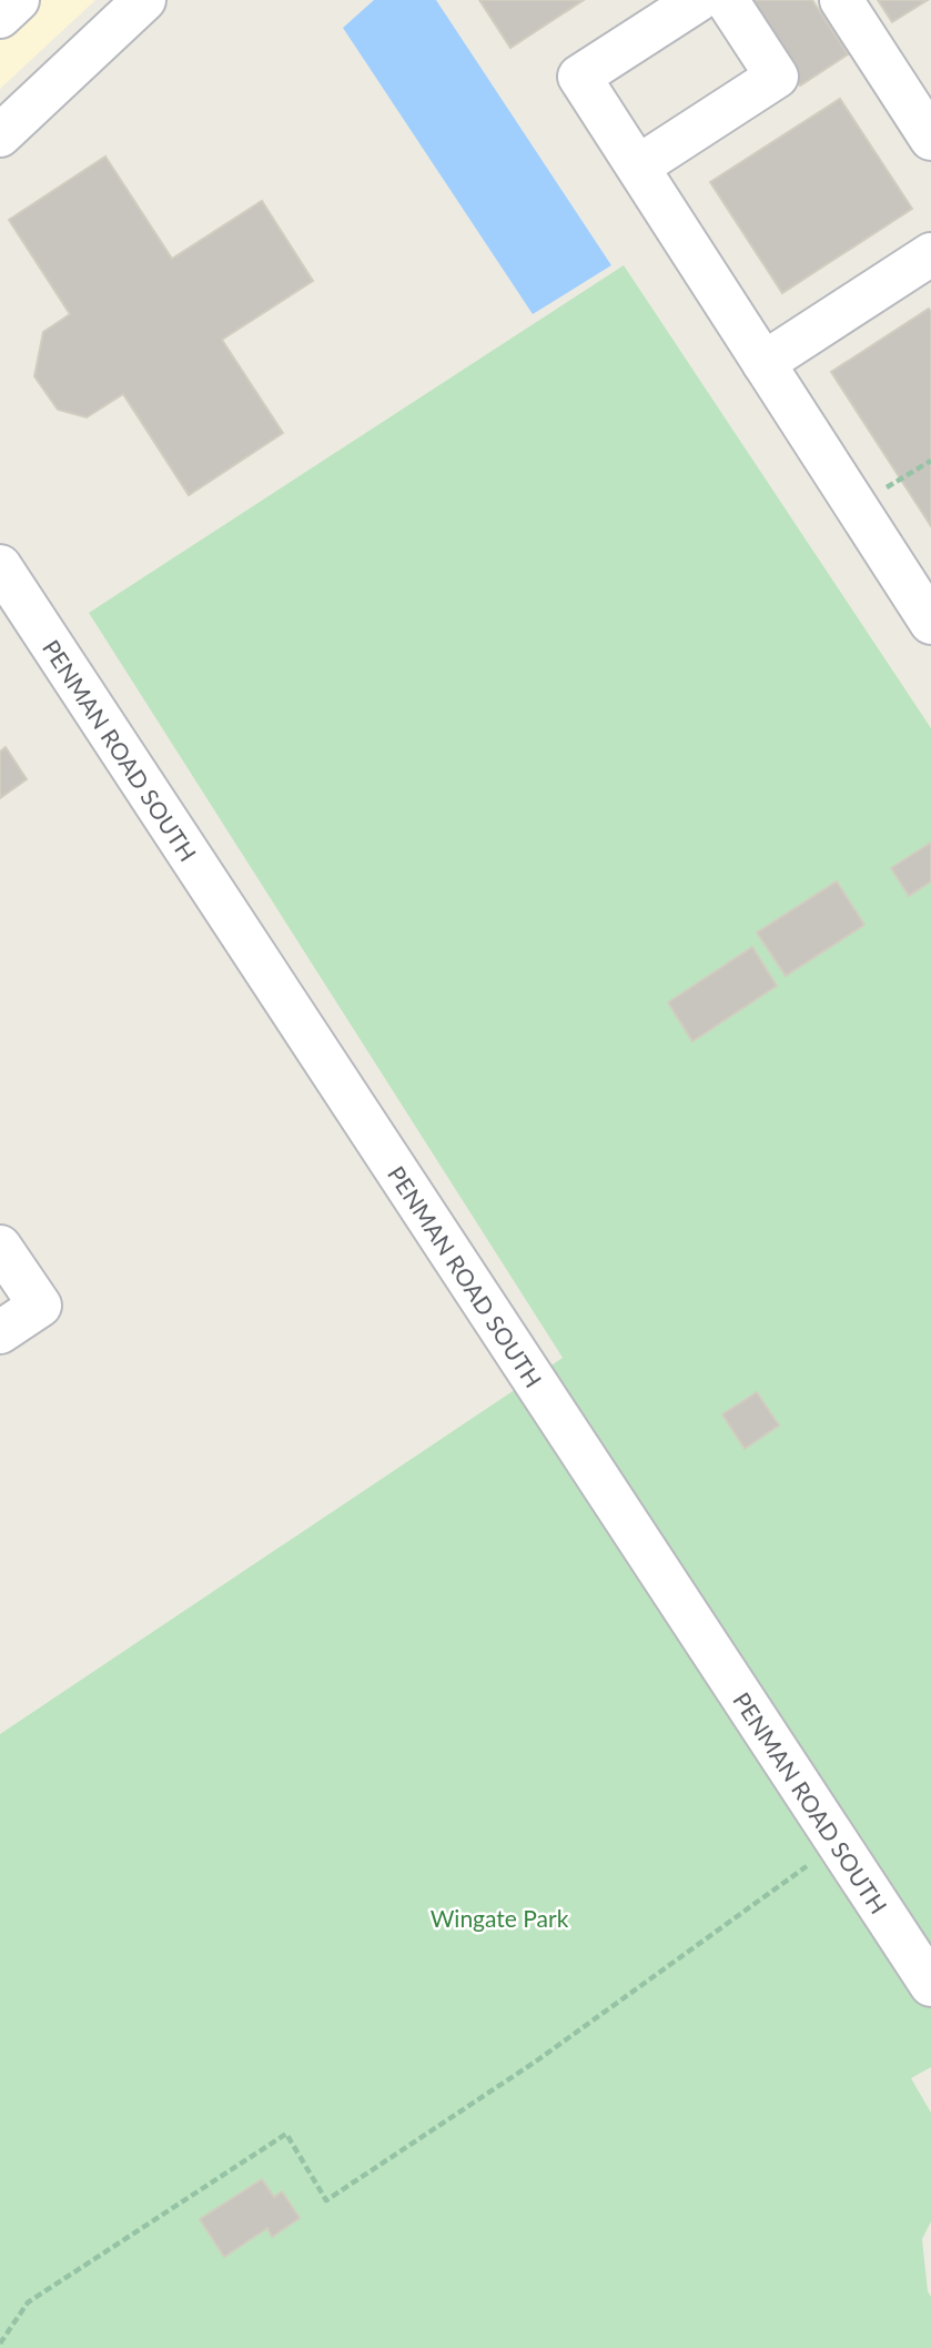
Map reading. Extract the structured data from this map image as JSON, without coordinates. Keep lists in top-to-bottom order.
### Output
{
  "streets": {
    "street": ["PENMAN ROAD SOUTH"]
  },
  "parks": ["Wingate Park"]
}
